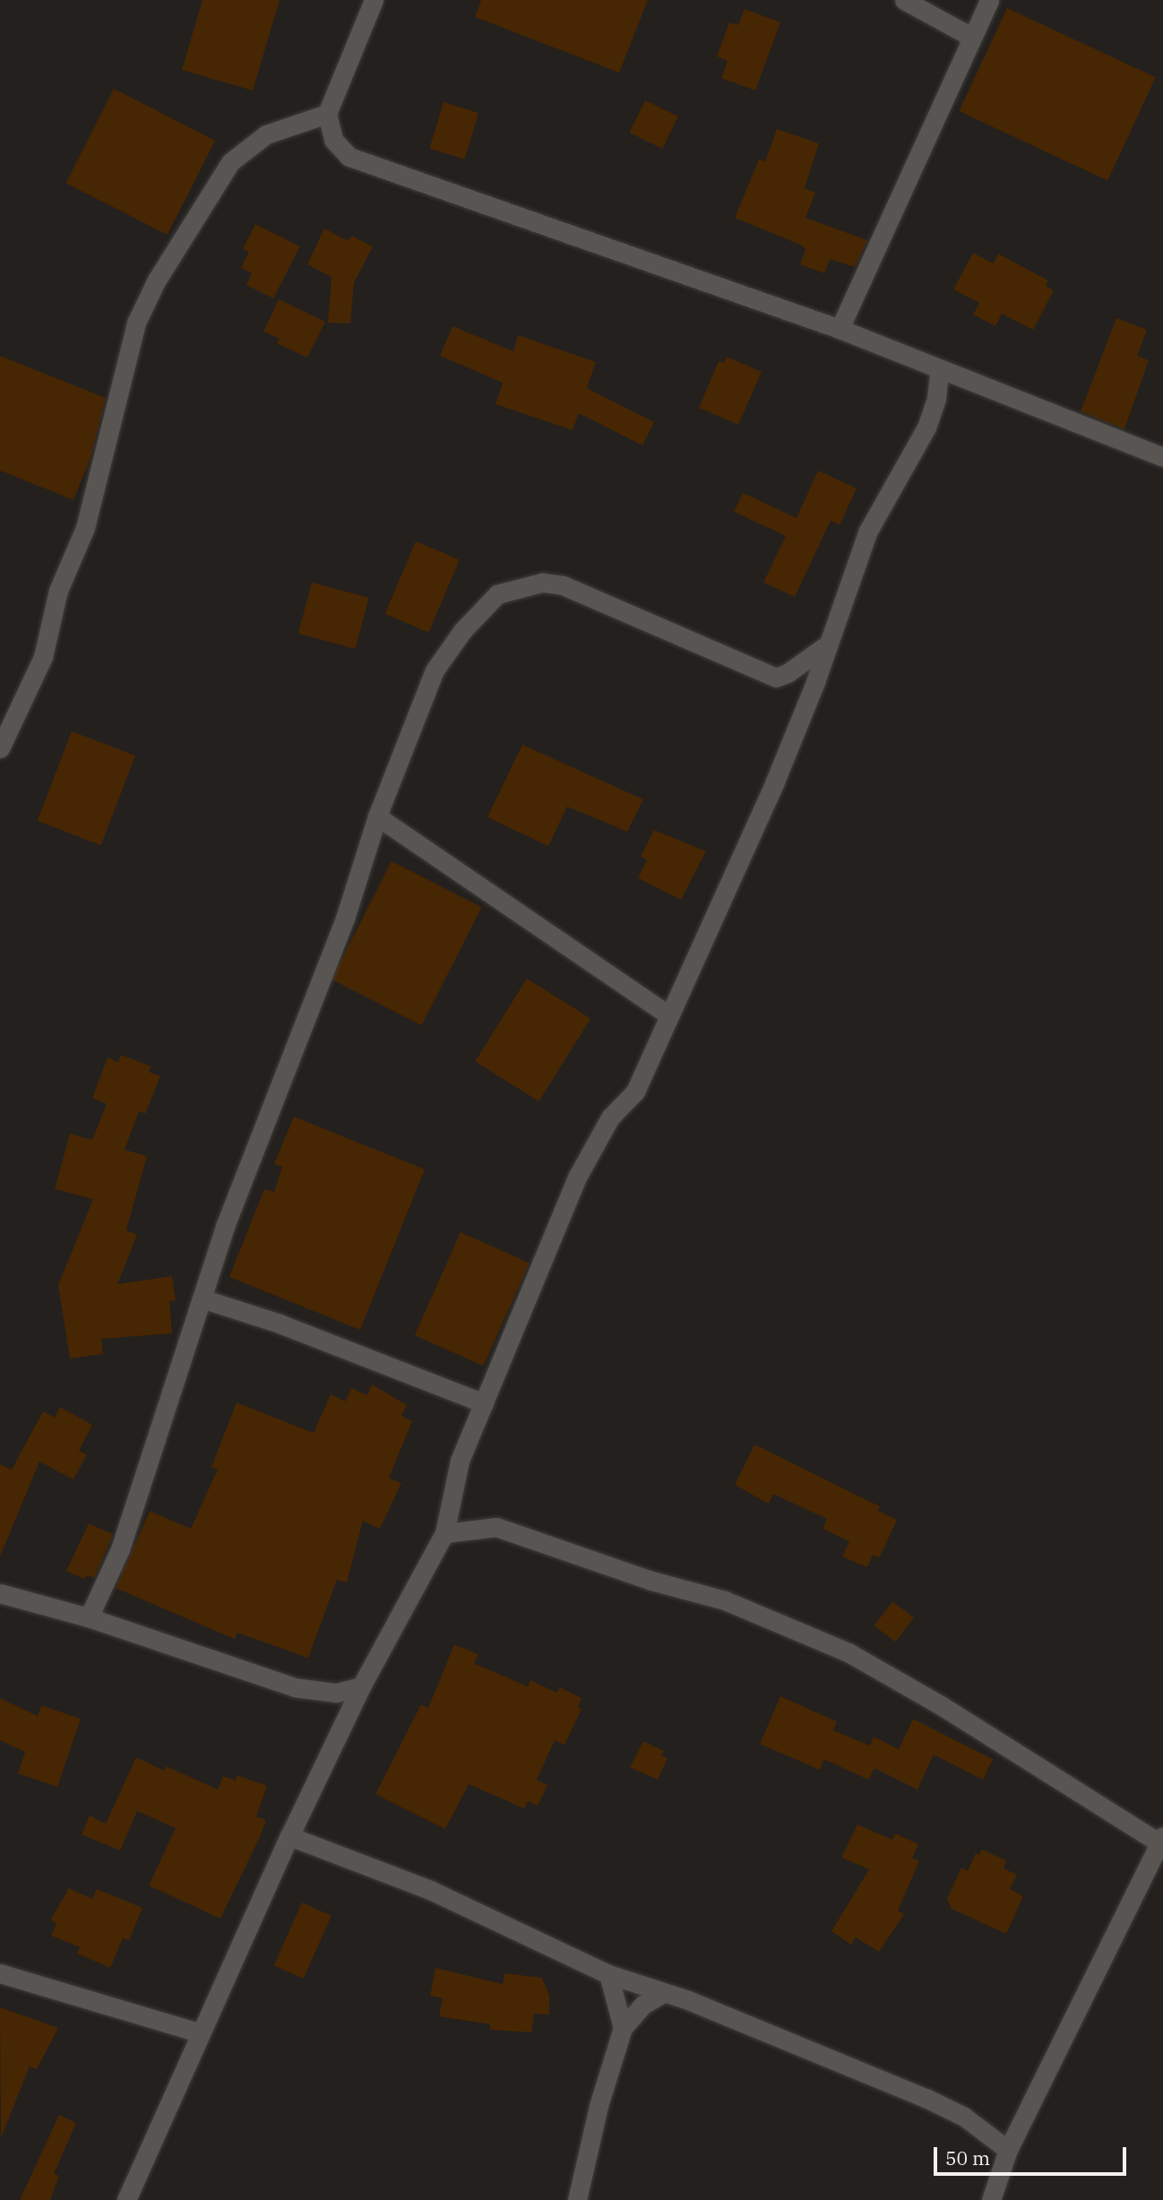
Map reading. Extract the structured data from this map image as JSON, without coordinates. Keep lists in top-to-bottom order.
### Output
{
  "scale_bar": "50 m"
}
